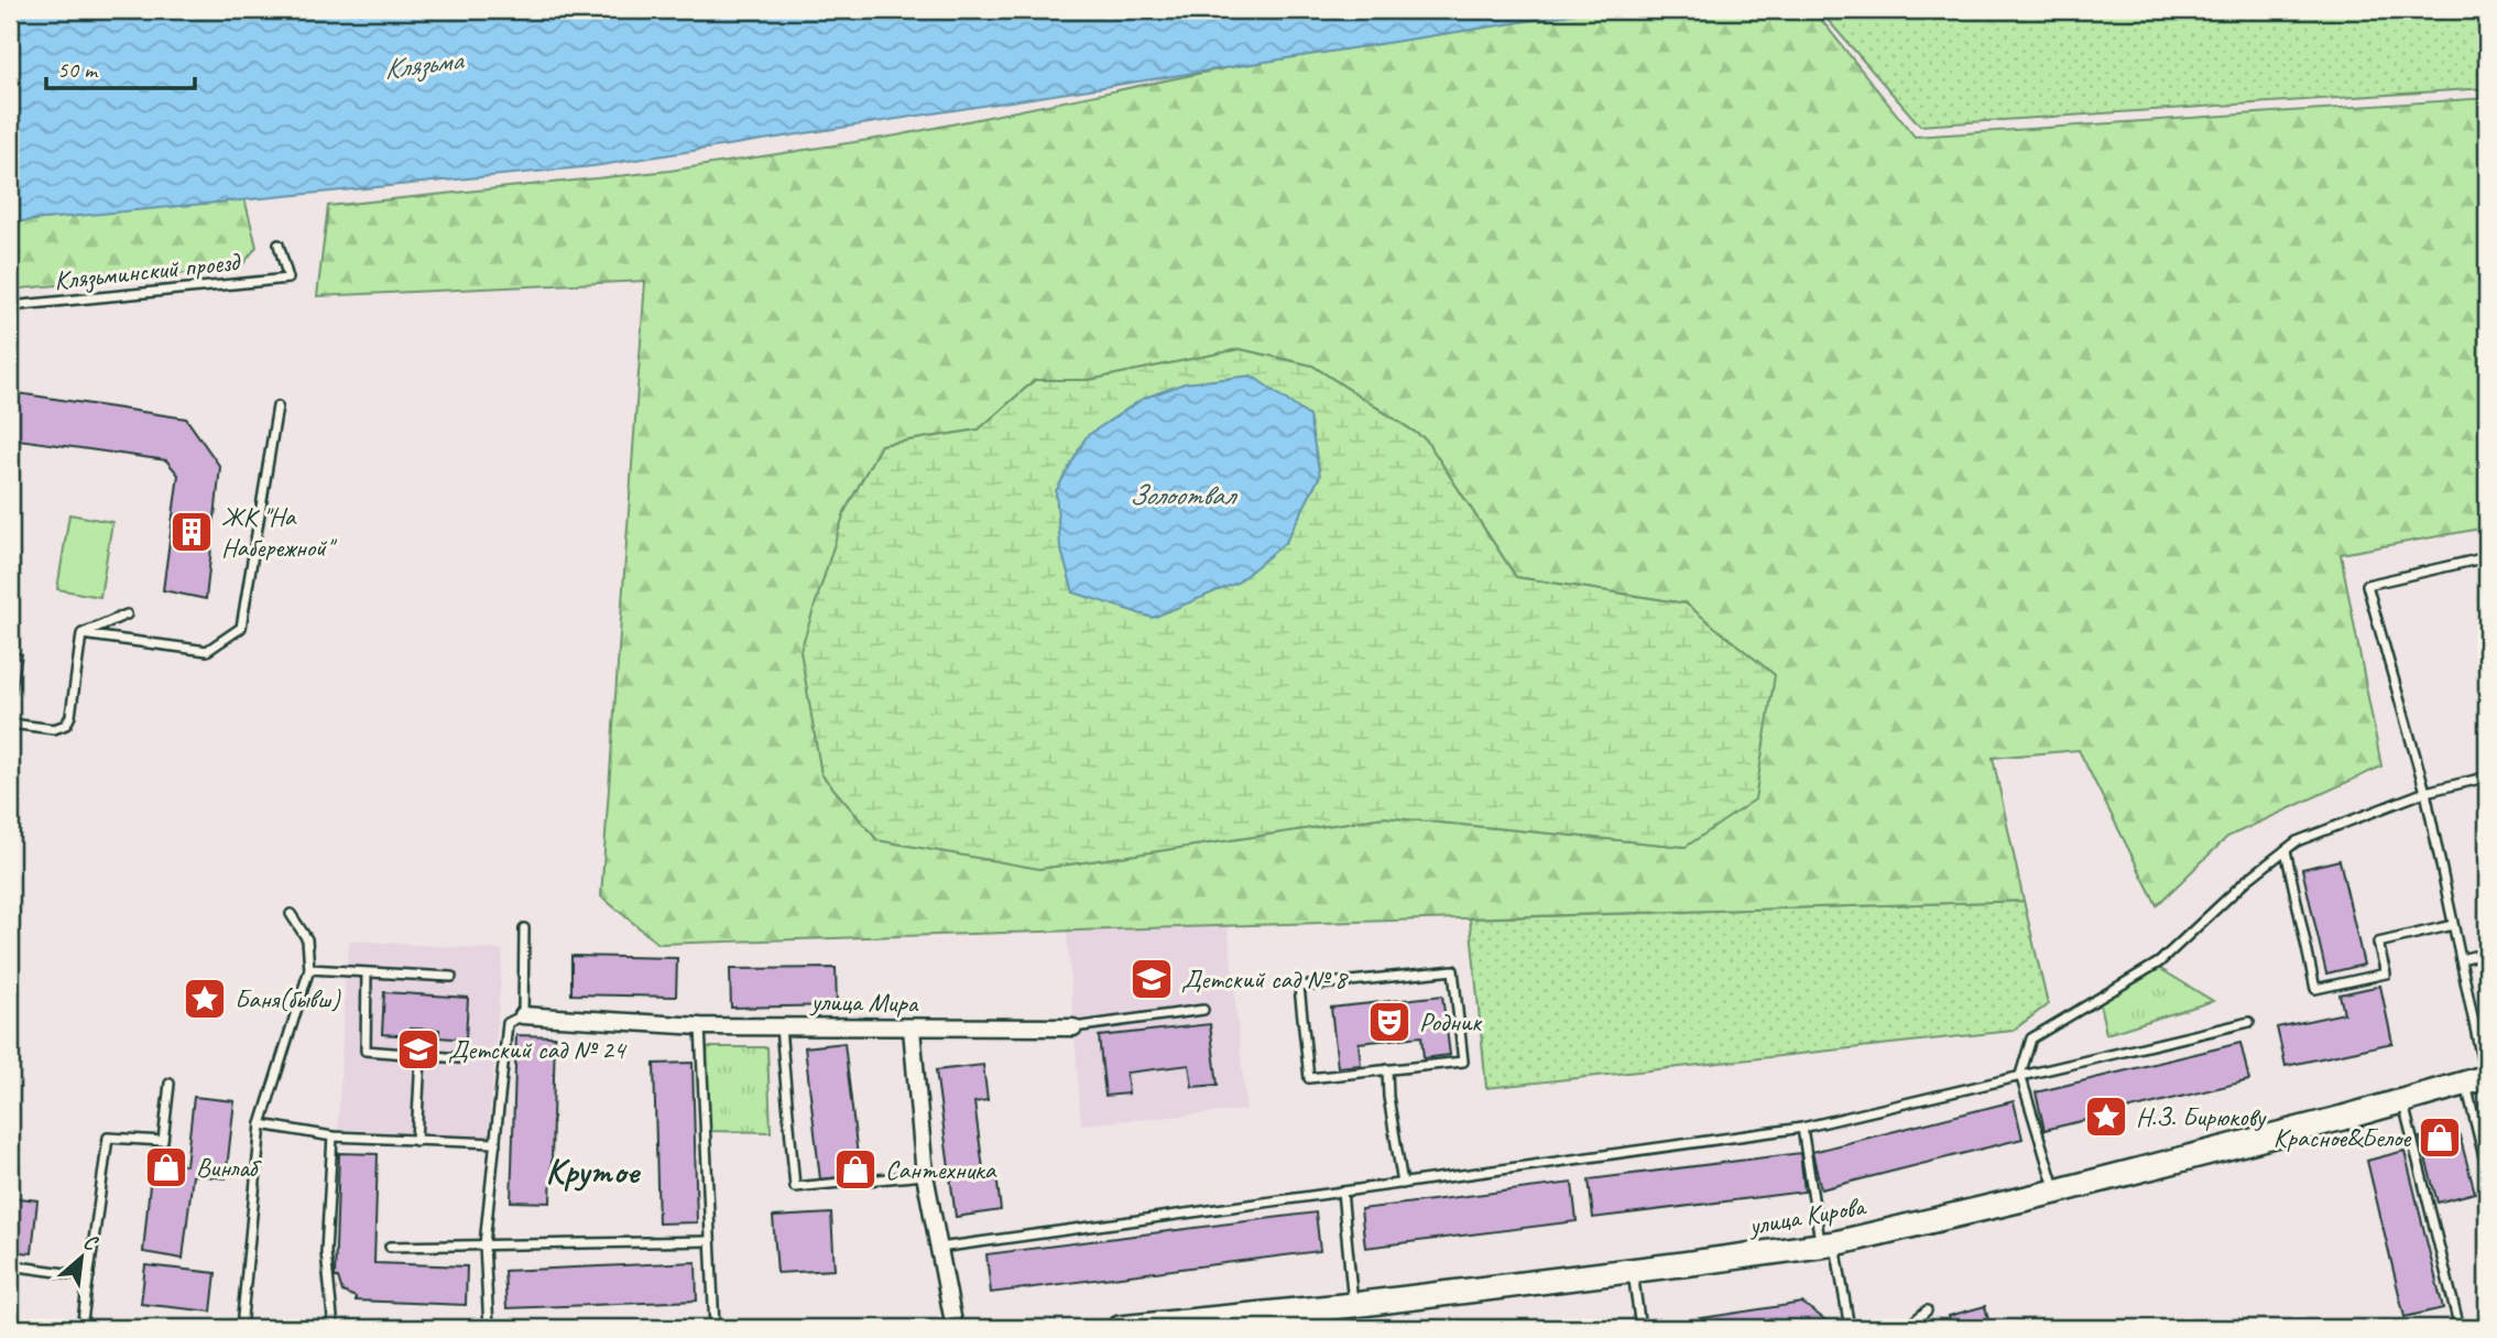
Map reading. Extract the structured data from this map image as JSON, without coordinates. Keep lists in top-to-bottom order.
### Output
{
  "streets": {
    "street": ["улица Мира", "улица Кирова"],
    "lane": ["Клязьминский проезд"]
  },
  "districts": ["Крутое"],
  "water": ["Клязьма", "Золоотвал"],
  "places": {
    "building": ["ЖК \"На Набережной\""],
    "school or university": ["Детский сад № 8", "Детский сад № 24"],
    "place": ["Баня(бывш)", "Н.З. Бирюкову"],
    "theatre": ["Родник"],
    "shop": ["Красное&Белое", "Винлаб", "Сантехника"]
  },
  "scale_bar": "50 m",
  "north": "top right"
}
